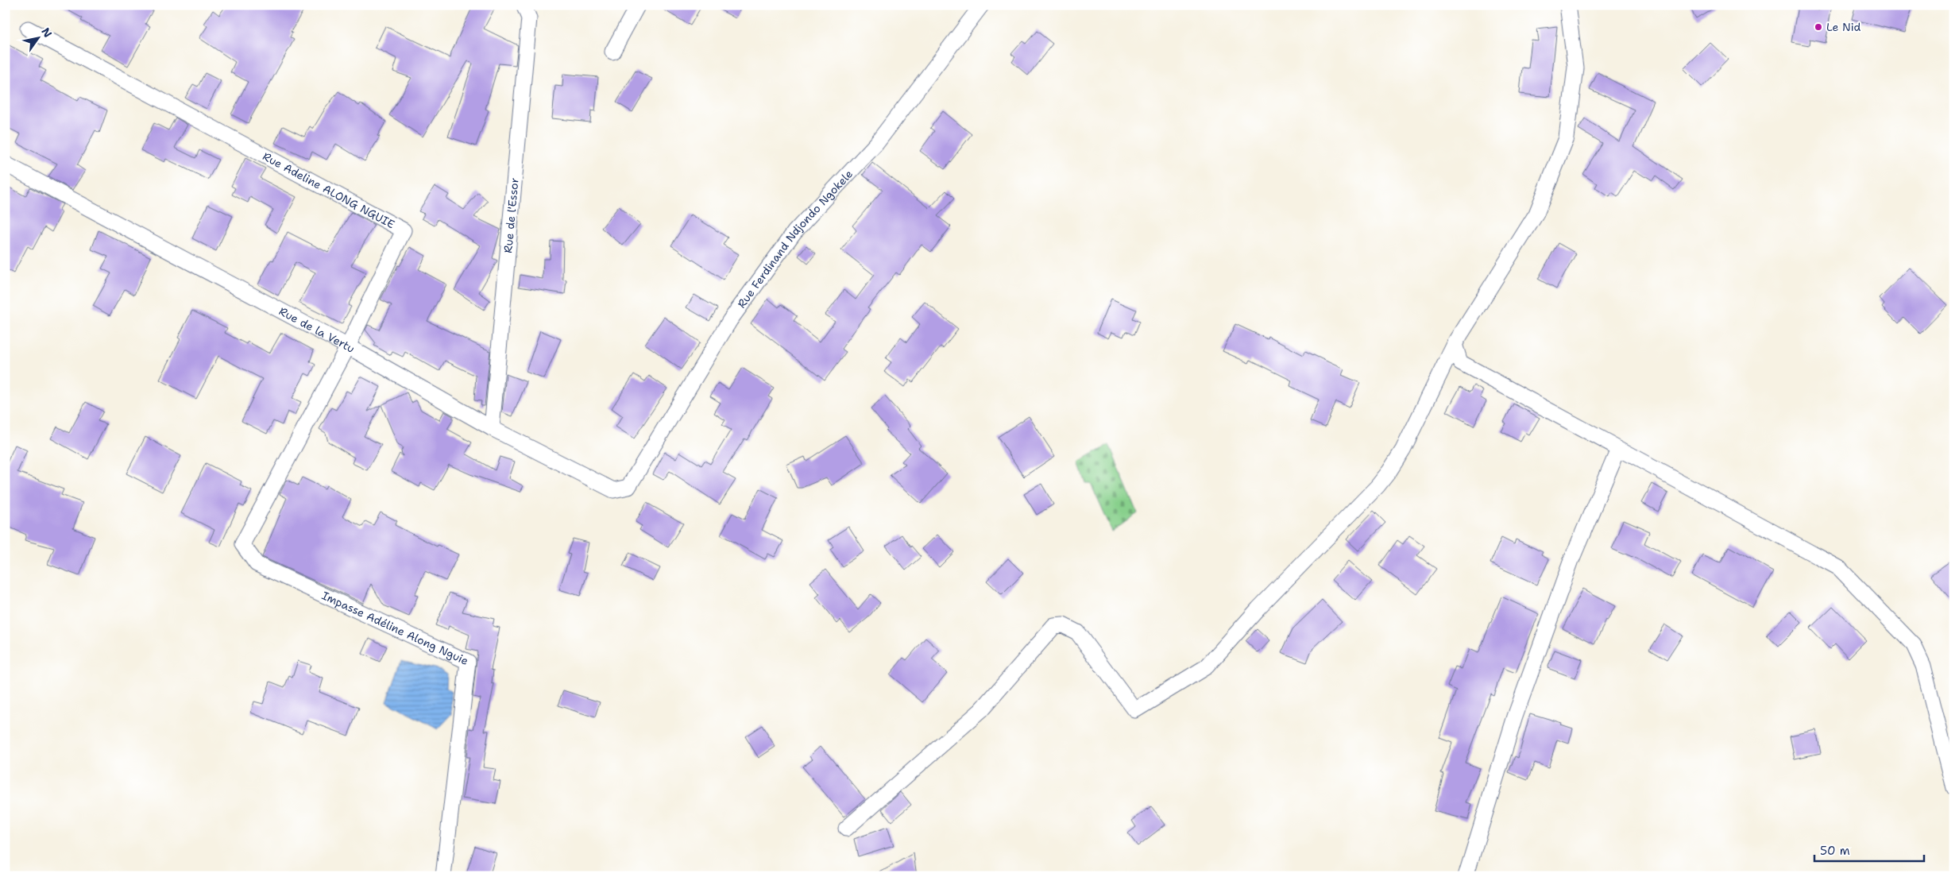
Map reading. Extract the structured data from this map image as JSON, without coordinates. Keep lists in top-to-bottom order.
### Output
{
  "streets": {
    "street": [
      "Rue Adeline ALONG NGUIE",
      "Rue de l'Essor",
      "Rue Ferdinand Ndjondo Ngokele",
      "Rue de la Vertu",
      "Impasse Adéline Along Nguie"
    ]
  },
  "crossings": [
    ["Rue Adeline ALONG NGUIE", "Rue de la Vertu"],
    ["Rue Adeline ALONG NGUIE", "Impasse Adéline Along Nguie"],
    ["Rue de l'Essor", "Rue de la Vertu"],
    ["Rue Ferdinand Ndjondo Ngokele", "Rue de la Vertu"]
  ],
  "places": ["Le Nid"],
  "scale_bar": "50 m",
  "north": "top right"
}
